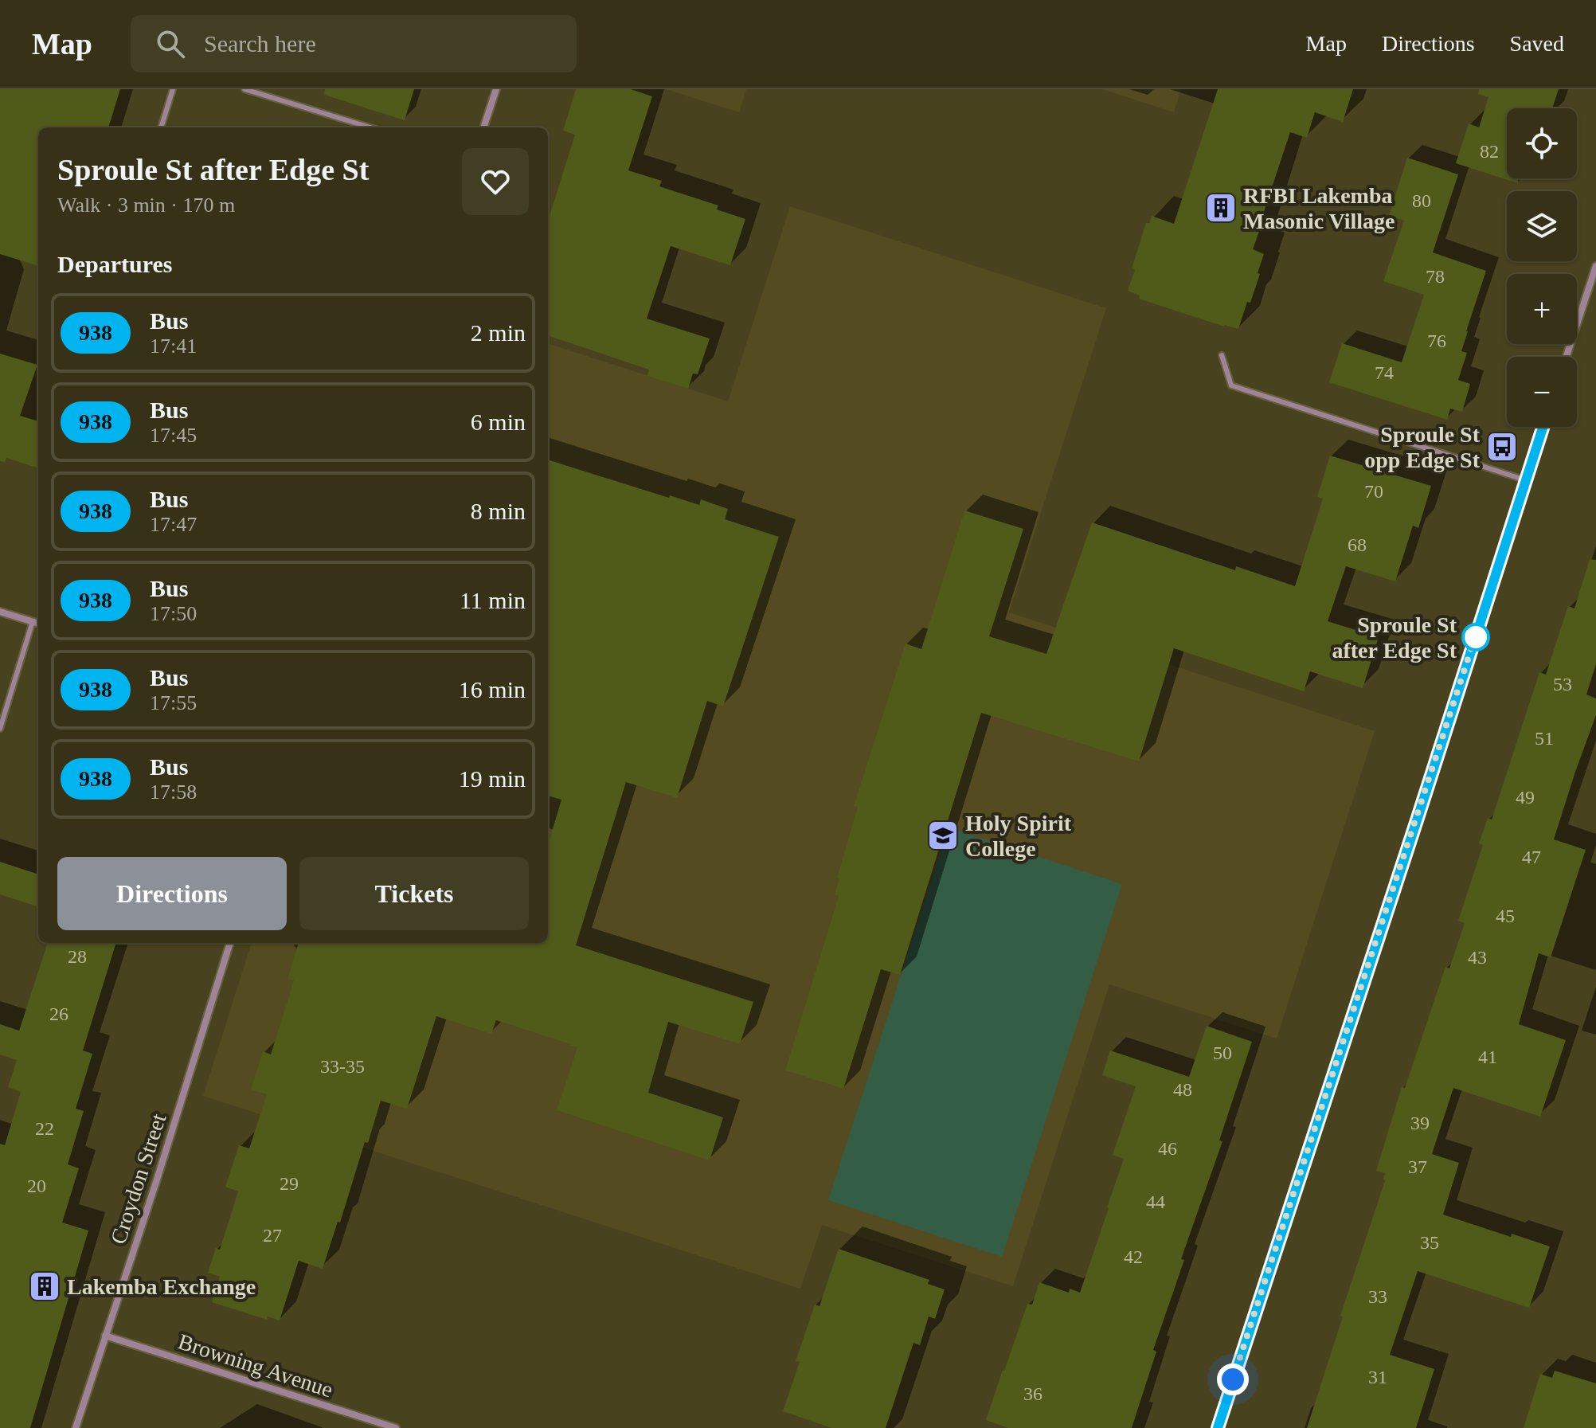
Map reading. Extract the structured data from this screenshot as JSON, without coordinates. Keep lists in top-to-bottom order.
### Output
{
  "streets": {
    "street": ["Croydon Street", "Browning Avenue"]
  },
  "crossings": [
    ["Croydon Street", "Browning Avenue"]
  ],
  "places": {
    "building": ["RFBI Lakemba Masonic Village", "Lakemba Exchange"],
    "bus stop": ["Sproule St opp Edge St"],
    "other": ["Sproule St after Edge St"],
    "school or university": ["Holy Spirit College"]
  },
  "lines": ["bus line 938"],
  "house_numbers": [
    "82",
    "80",
    "78",
    "76",
    "74",
    "70",
    "68",
    "53",
    "51",
    "49",
    "47",
    "45",
    "28",
    "43",
    "26",
    "50",
    "41",
    "33-35",
    "48",
    "39",
    "22",
    "46",
    "37",
    "29",
    "20",
    "44",
    "27",
    "35",
    "42",
    "33",
    "31",
    "36"
  ],
  "page": {
    "header": "Map",
    "search": "Search here",
    "nav": ["Map", "Directions", "Saved"],
    "map_buttons": ["+", "−"],
    "heading": [
      ["Sproule St after Edge St", "Walk · 3 min · 170 m"],
      "Departures"
    ],
    "list": [
      {
        "mark": "938",
        "name": "Bus",
        "note": "17:41",
        "value": "2 min"
      },
      {
        "mark": "938",
        "name": "Bus",
        "note": "17:45",
        "value": "6 min"
      },
      {
        "mark": "938",
        "name": "Bus",
        "note": "17:47",
        "value": "8 min"
      },
      {
        "mark": "938",
        "name": "Bus",
        "note": "17:50",
        "value": "11 min"
      },
      {
        "mark": "938",
        "name": "Bus",
        "note": "17:55",
        "value": "16 min"
      },
      {
        "mark": "938",
        "name": "Bus",
        "note": "17:58",
        "value": "19 min"
      }
    ],
    "buttons": ["Directions", "Tickets"]
  }
}
